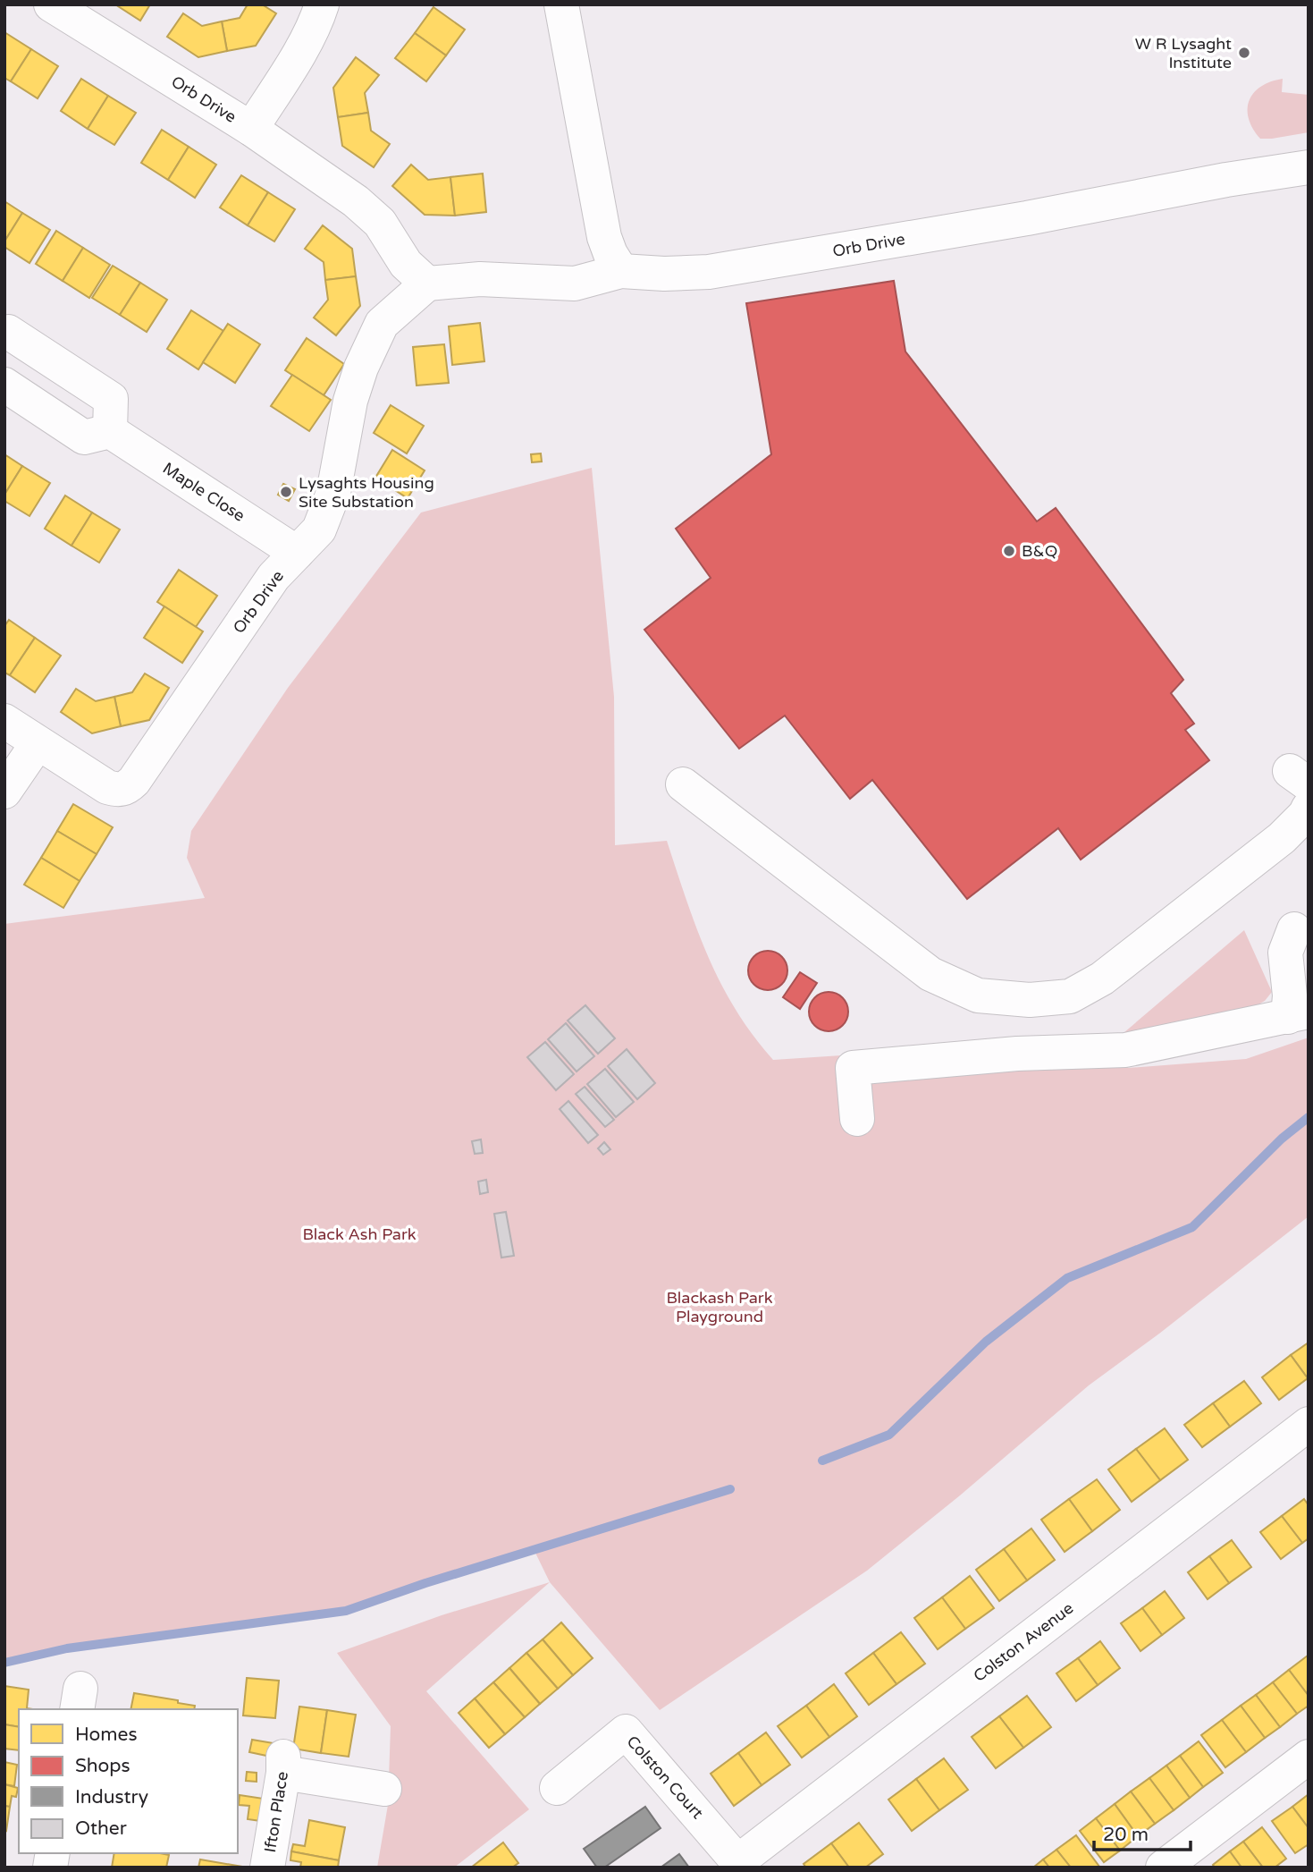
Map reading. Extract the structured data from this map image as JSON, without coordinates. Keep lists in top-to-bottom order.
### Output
{
  "streets": {
    "street": [
      "Orb Drive",
      "Maple Close",
      "Colston Avenue",
      "Colston Court",
      "Ifton Place"
    ]
  },
  "crossings": [
    ["Orb Drive", "Maple Close"],
    ["Colston Avenue", "Colston Court"]
  ],
  "parks": ["Black Ash Park", "Blackash Park Playground"],
  "places": ["W R Lysaght Institute", "Lysaghts Housing Site Substation", "B&Q"],
  "legend": [
    "Homes",
    "Shops",
    "Industry",
    "Other"
  ],
  "scale_bar": "20 m"
}
